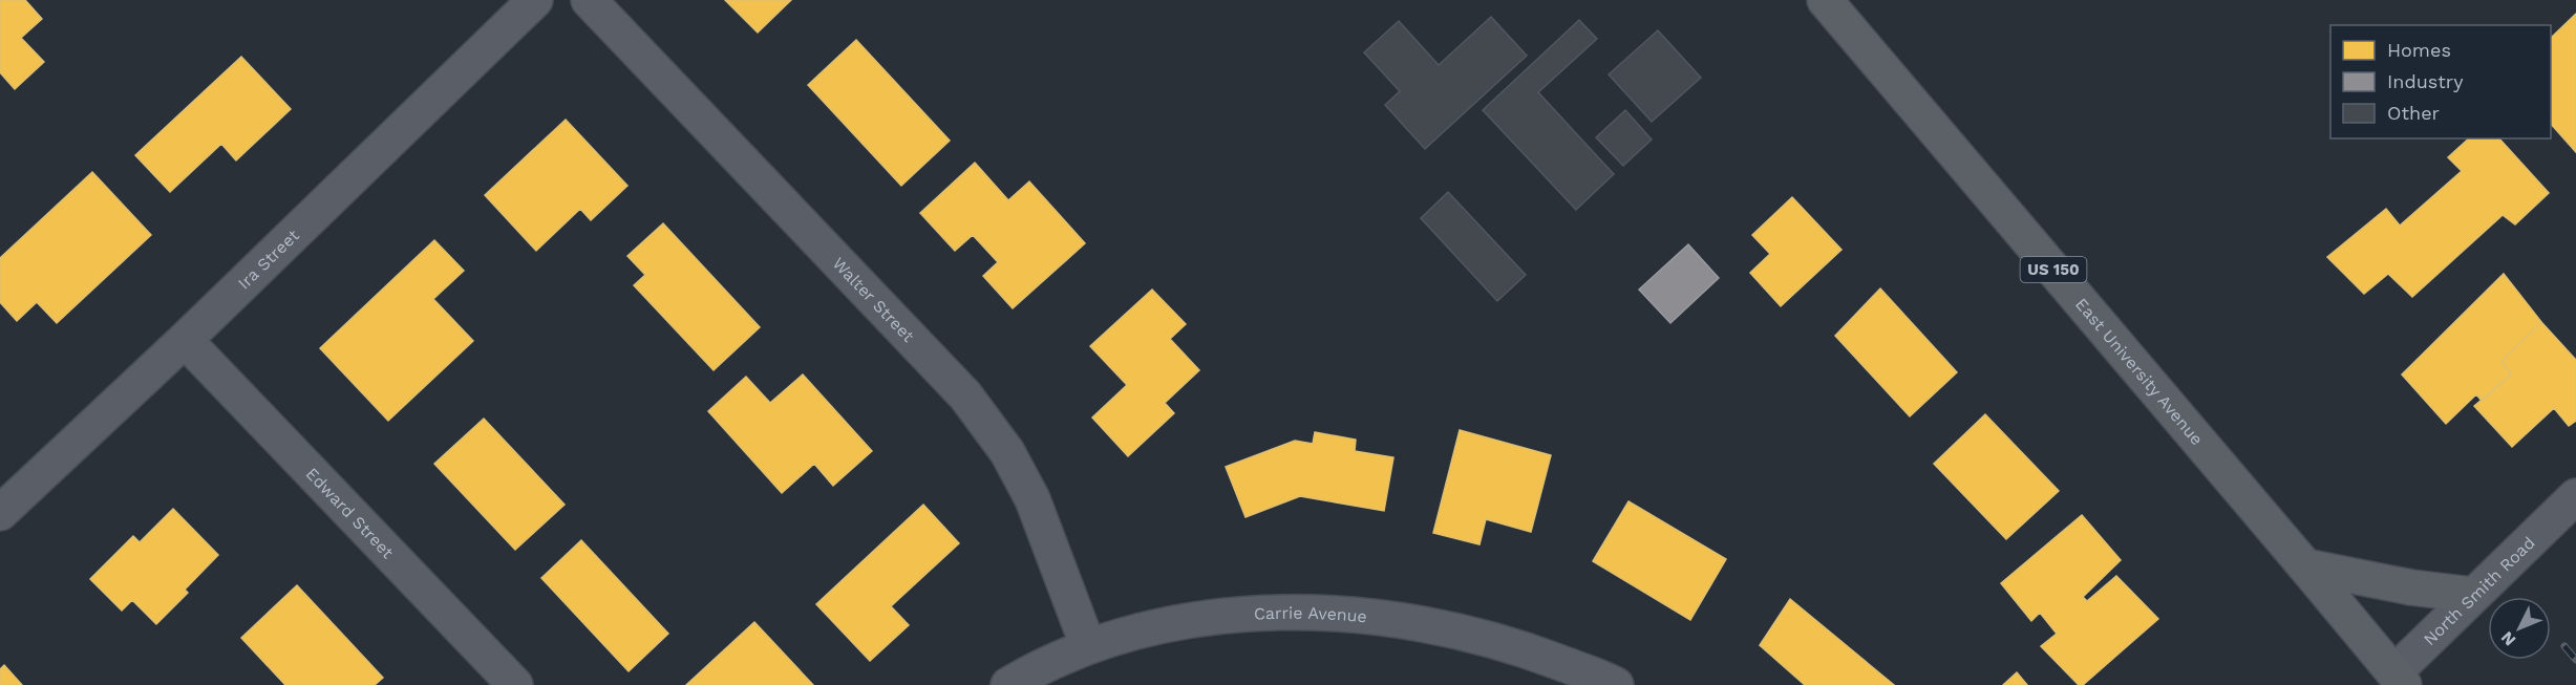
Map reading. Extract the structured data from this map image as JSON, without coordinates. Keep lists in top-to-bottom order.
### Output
{
  "streets": {
    "main road": ["US 150", "East University Avenue"],
    "street": [
      "Ira Street",
      "Walter Street",
      "Edward Street",
      "North Smith Road",
      "Carrie Avenue"
    ]
  },
  "crossings": [
    ["Ira Street", "Edward Street"],
    ["Walter Street", "Carrie Avenue"],
    ["East University Avenue", "North Smith Road"]
  ],
  "legend": ["Homes", "Industry", "Other"],
  "north": "bottom left"
}
